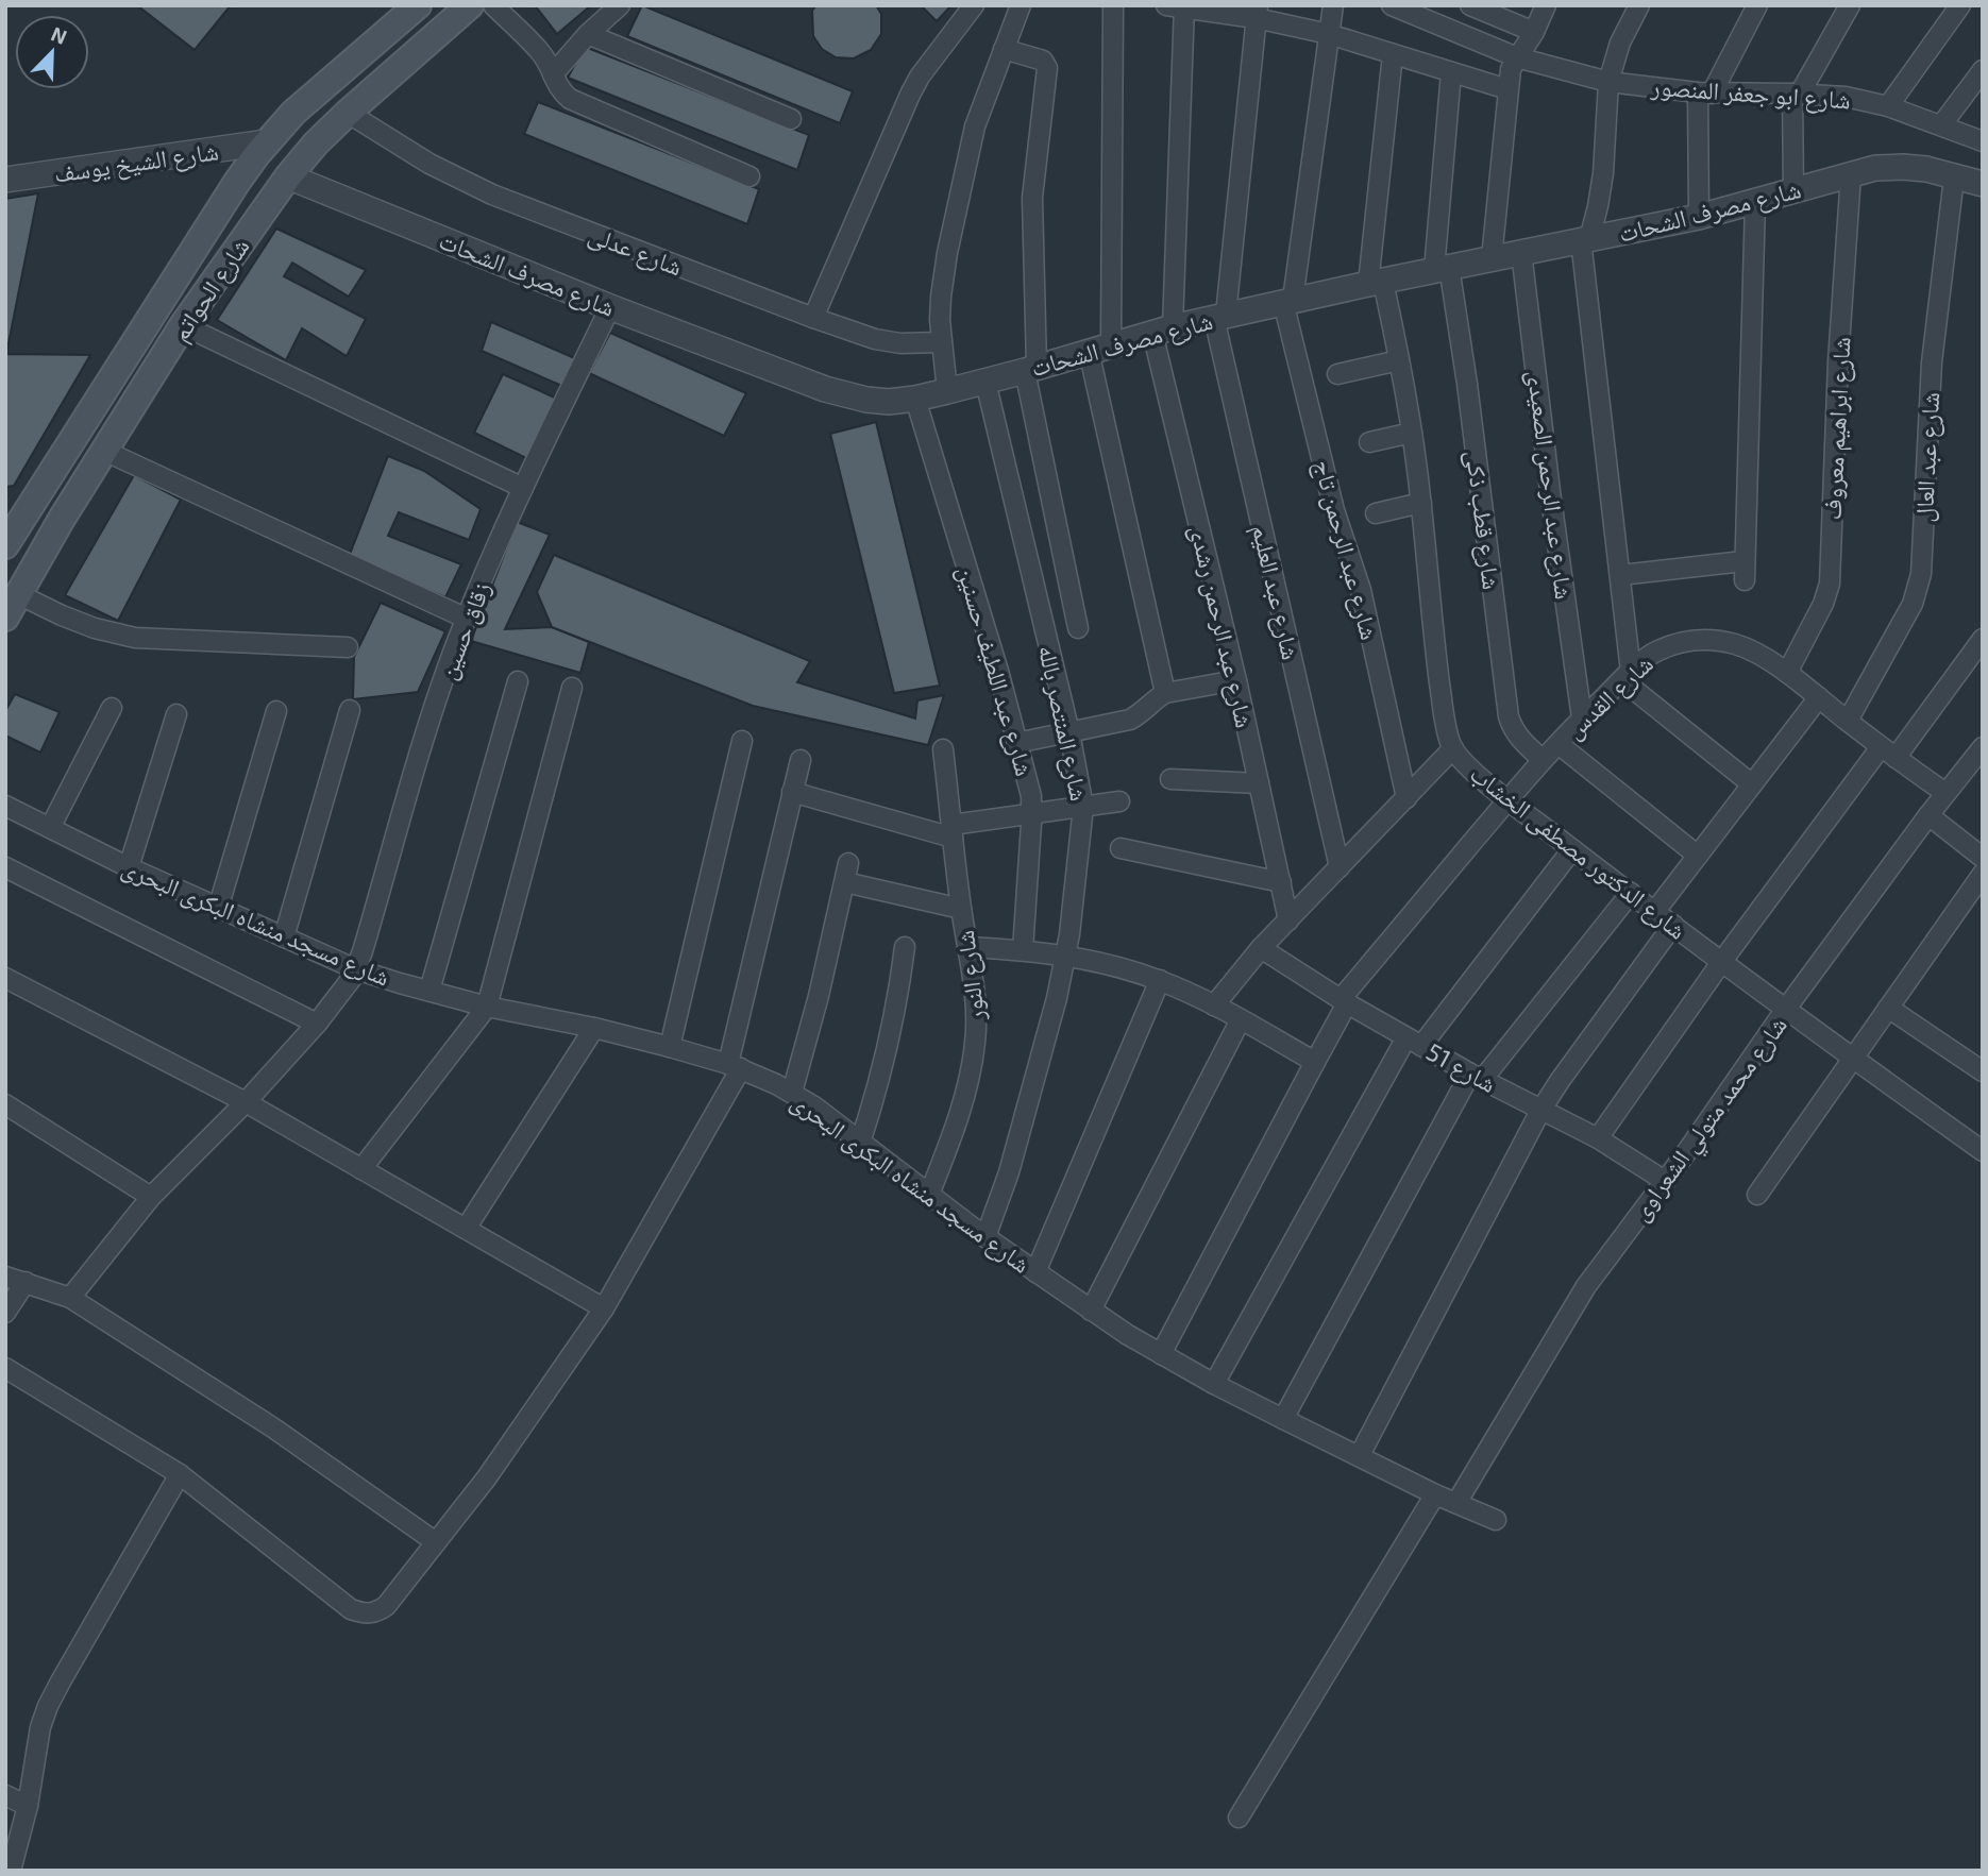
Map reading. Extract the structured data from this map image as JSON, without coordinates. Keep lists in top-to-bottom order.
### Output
{
  "streets": {
    "main road": ["شارع الحواتم"],
    "street": [
      "شارع ابو جعفر المنصور",
      "شارع الشيخ يوسف",
      "شارع مصرف الشحات",
      "شارع عدلى",
      "شارع ابراهيم معروف",
      "شارع عبد العال",
      "شارع عبد الرحمن الصعيدى",
      "شارع قطب ذكى",
      "شارع عبد الرحمن تاج",
      "شارع عبد العليم",
      "شارع عبد الرحمن رشدى",
      "زقاق حسين",
      "شارع عبد اللطيف حسنين",
      "شارع القدس",
      "شارع المنتصر بالله",
      "شارع الدكتور مصطفى الخشاب",
      "شارع مسجد منشاه البكرى البحرى",
      "شارع النور",
      "شارع 51",
      "شارع محمد متولي الشعراوى"
    ]
  },
  "crossings": [
    ["شارع الشيخ يوسف", "شارع الحواتم"],
    ["شارع مصرف الشحات", "شارع الحواتم"],
    ["شارع مصرف الشحات", "شارع ابراهيم معروف"],
    ["شارع مصرف الشحات", "شارع عبد العال"],
    ["شارع مصرف الشحات", "شارع عبد الرحمن الصعيدى"],
    ["شارع مصرف الشحات", "شارع قطب ذكى"],
    ["شارع مصرف الشحات", "شارع عبد الرحمن تاج"],
    ["شارع مصرف الشحات", "شارع عبد العليم"],
    ["شارع مصرف الشحات", "شارع عبد الرحمن رشدى"],
    ["شارع مصرف الشحات", "زقاق حسين"],
    ["شارع مصرف الشحات", "شارع عبد اللطيف حسنين"],
    ["شارع مصرف الشحات", "شارع المنتصر بالله"],
    ["شارع مصرف الشحات", "شارع الدكتور مصطفى الخشاب"],
    ["شارع عدلى", "شارع الحواتم"],
    ["شارع ابراهيم معروف", "شارع القدس"],
    ["شارع عبد العال", "شارع القدس"],
    ["شارع عبد الرحمن الصعيدى", "شارع القدس"],
    ["شارع قطب ذكى", "شارع القدس"],
    ["زقاق حسين", "شارع مسجد منشاه البكرى البحرى"],
    ["شارع القدس", "شارع الدكتور مصطفى الخشاب"],
    ["شارع القدس", "شارع مسجد منشاه البكرى البحرى"],
    ["شارع القدس", "شارع 51"],
    ["شارع القدس", "شارع محمد متولي الشعراوى"],
    ["شارع المنتصر بالله", "شارع مسجد منشاه البكرى البحرى"],
    ["شارع الدكتور مصطفى الخشاب", "شارع محمد متولي الشعراوى"],
    ["شارع مسجد منشاه البكرى البحرى", "شارع النور"],
    ["شارع مسجد منشاه البكرى البحرى", "شارع محمد متولي الشعراوى"],
    ["شارع 51", "شارع محمد متولي الشعراوى"]
  ],
  "north": "top right"
}
